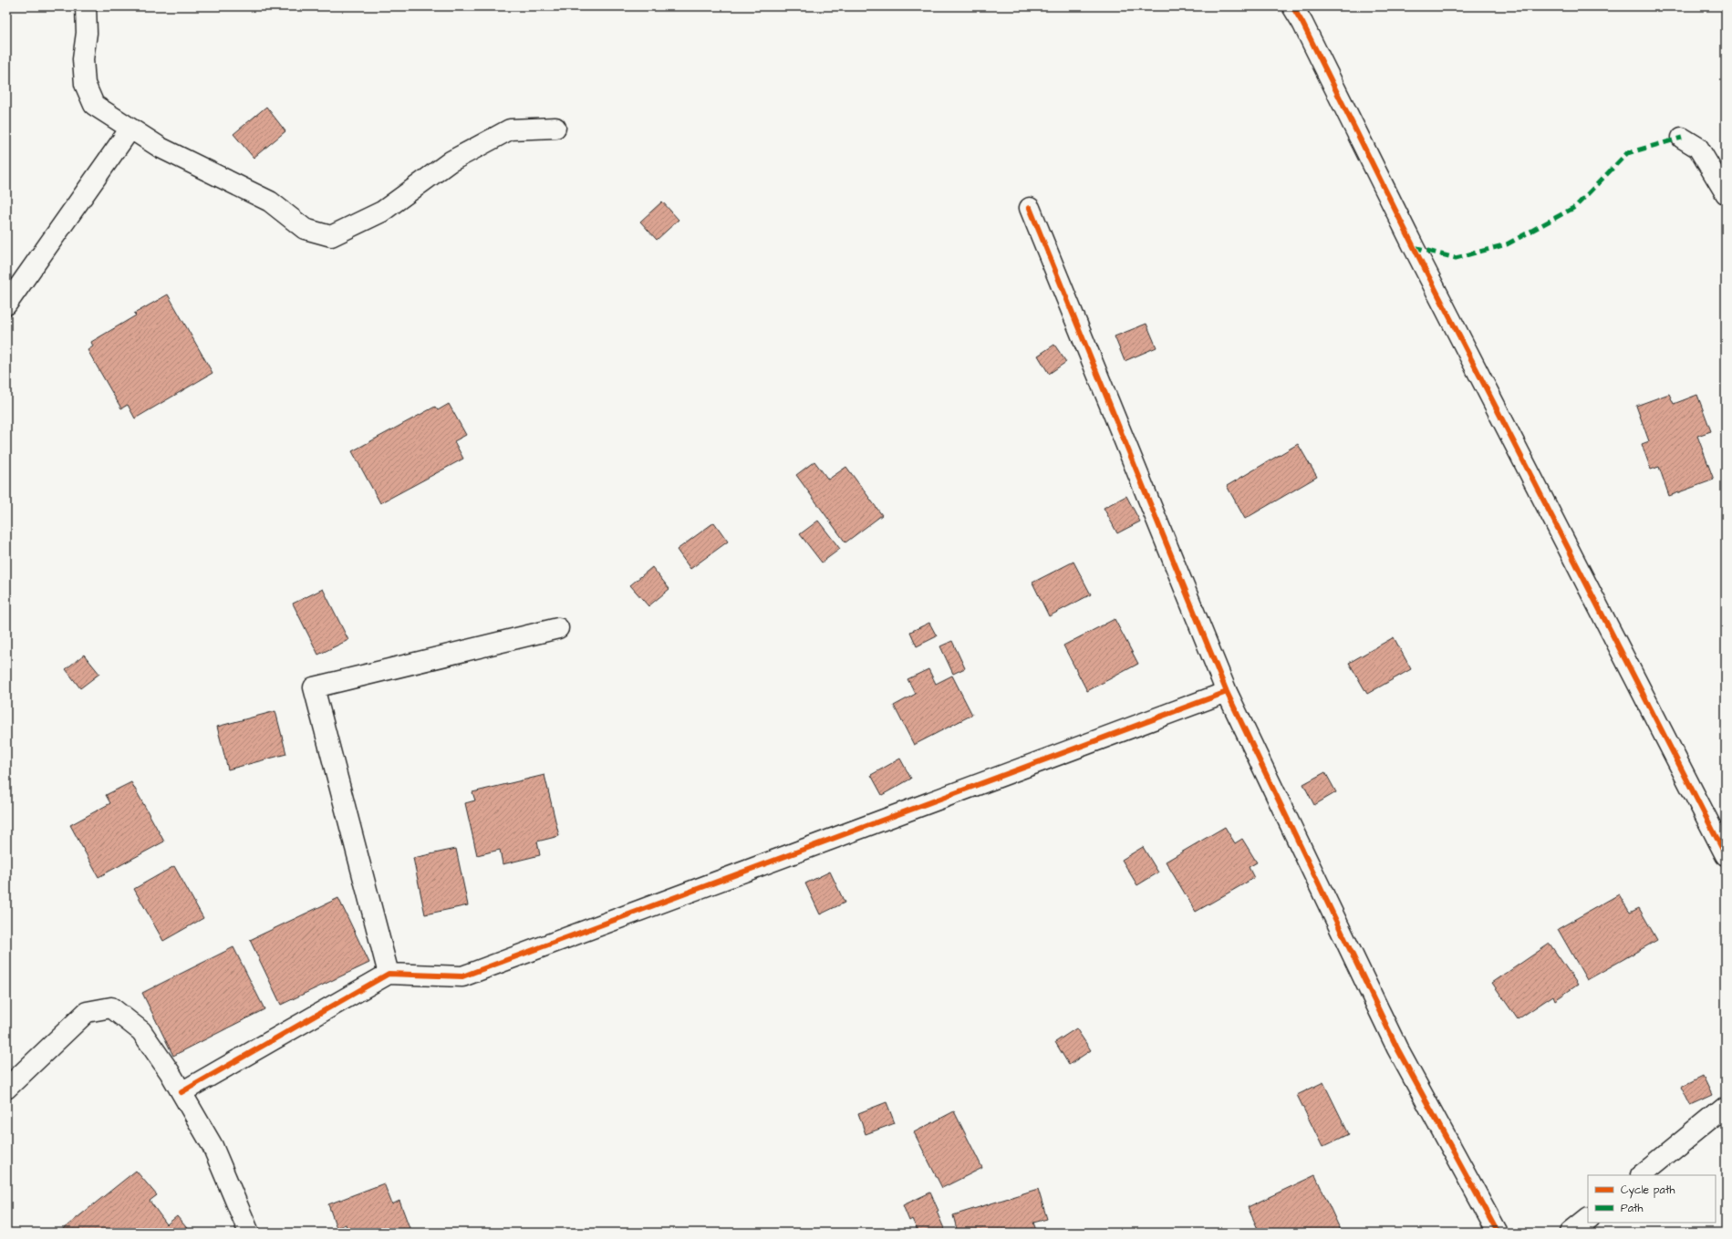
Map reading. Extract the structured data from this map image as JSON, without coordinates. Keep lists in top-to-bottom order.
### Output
{
  "legend": ["Cycle path", "Path"]
}
